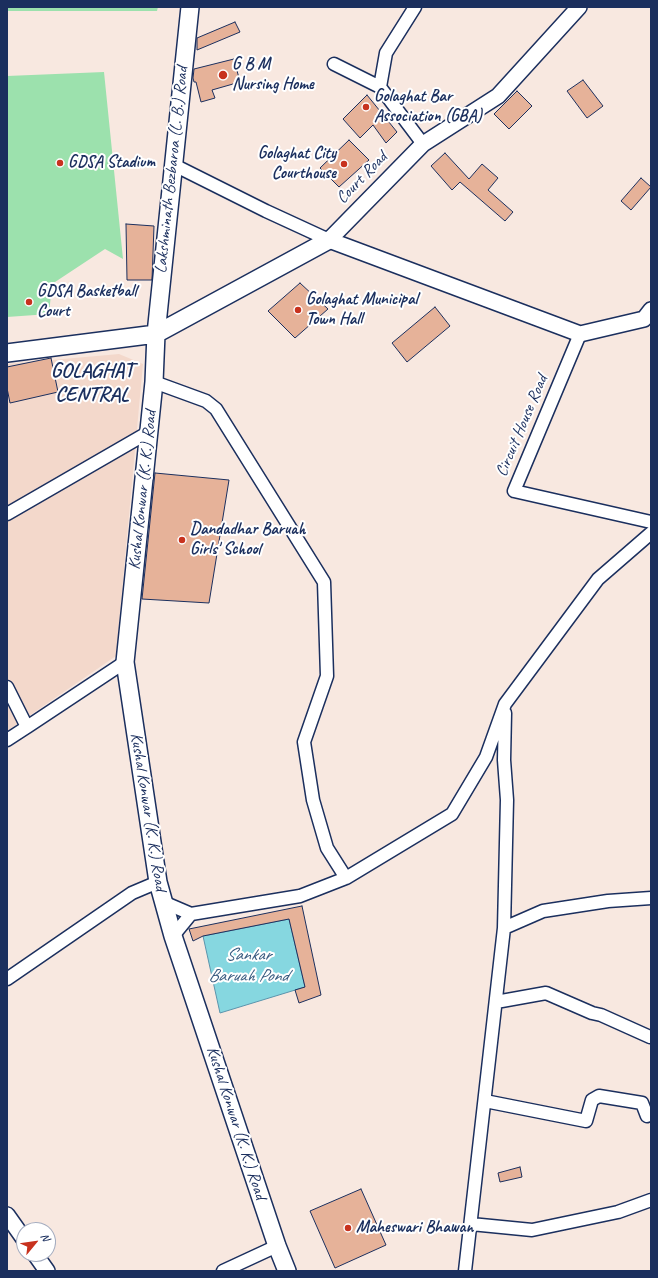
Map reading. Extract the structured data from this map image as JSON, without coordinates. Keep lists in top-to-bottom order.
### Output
{
  "streets": {
    "main road": ["Lakshminath Bezbaroa (L. B.) Road", "Kushal Konwar (K. K.) Road"],
    "street": ["Court Road", "Circuit House Road"]
  },
  "crossings": [
    ["Lakshminath Bezbaroa (L. B.) Road", "Kushal Konwar (K. K.) Road"]
  ],
  "districts": ["GOLAGHAT CENTRAL"],
  "water": ["Sankar Baruah Pond"],
  "places": [
    "G B M Nursing Home",
    "Golaghat Bar Association (GBA)",
    "GDSA Stadium",
    "Golaghat City Courthouse",
    "GDSA Basketball Court",
    "Golaghat Municipal Town Hall",
    "Dandadhar Baruah Girls' School",
    "Maheswari Bhawan"
  ],
  "north": "top right"
}
